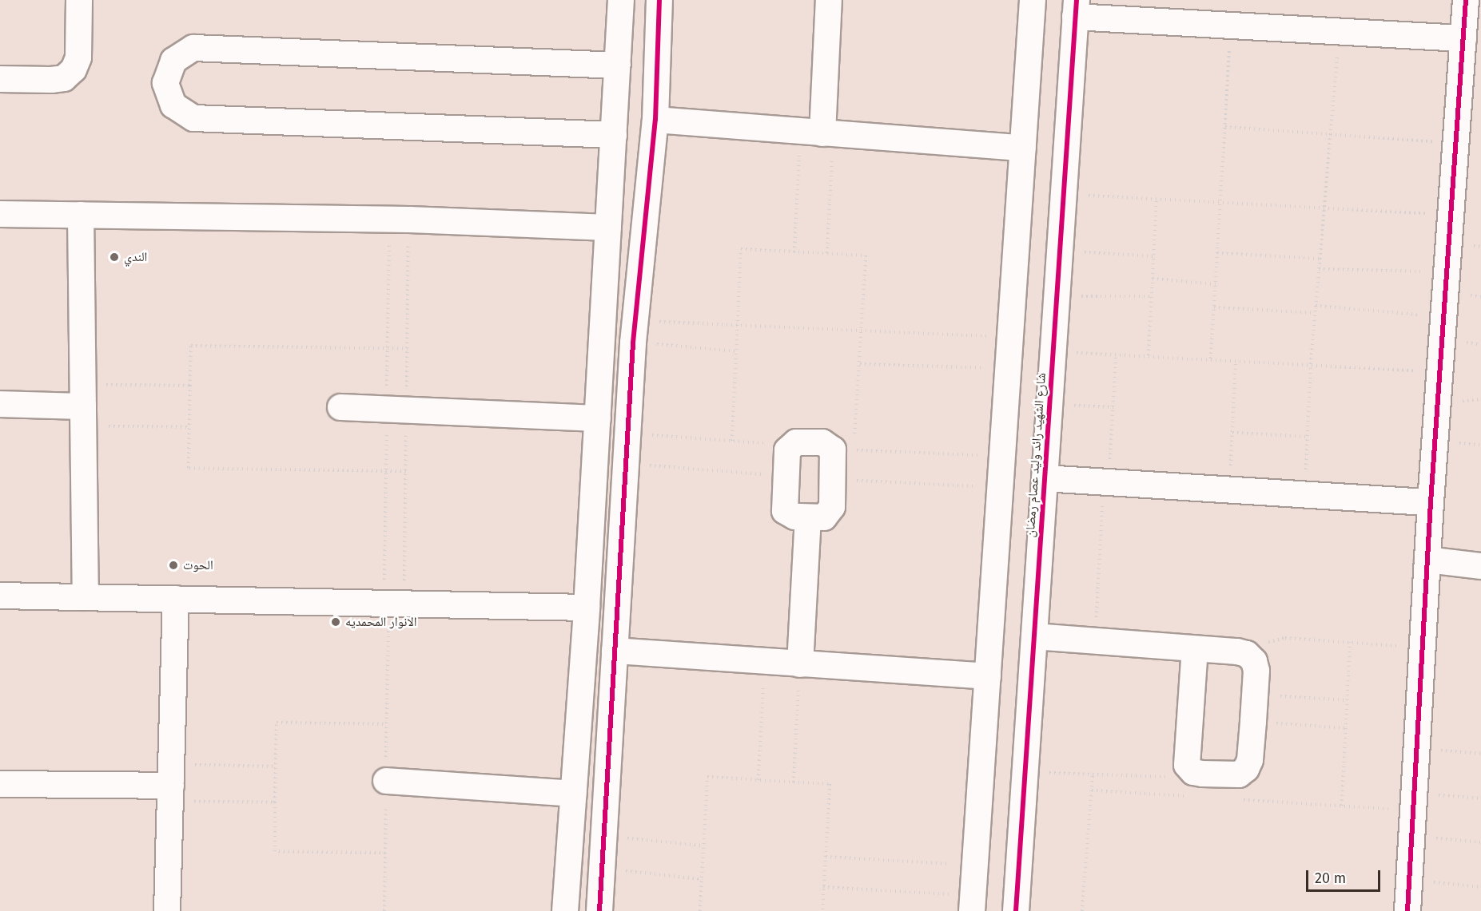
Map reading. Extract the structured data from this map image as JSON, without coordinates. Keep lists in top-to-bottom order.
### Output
{
  "streets": {
    "street": ["شارع الشهيد رائد وليد عصام رمضان"]
  },
  "places": ["الندي", "الحوت", "الانوار المحمديه"],
  "scale_bar": "20 m"
}
